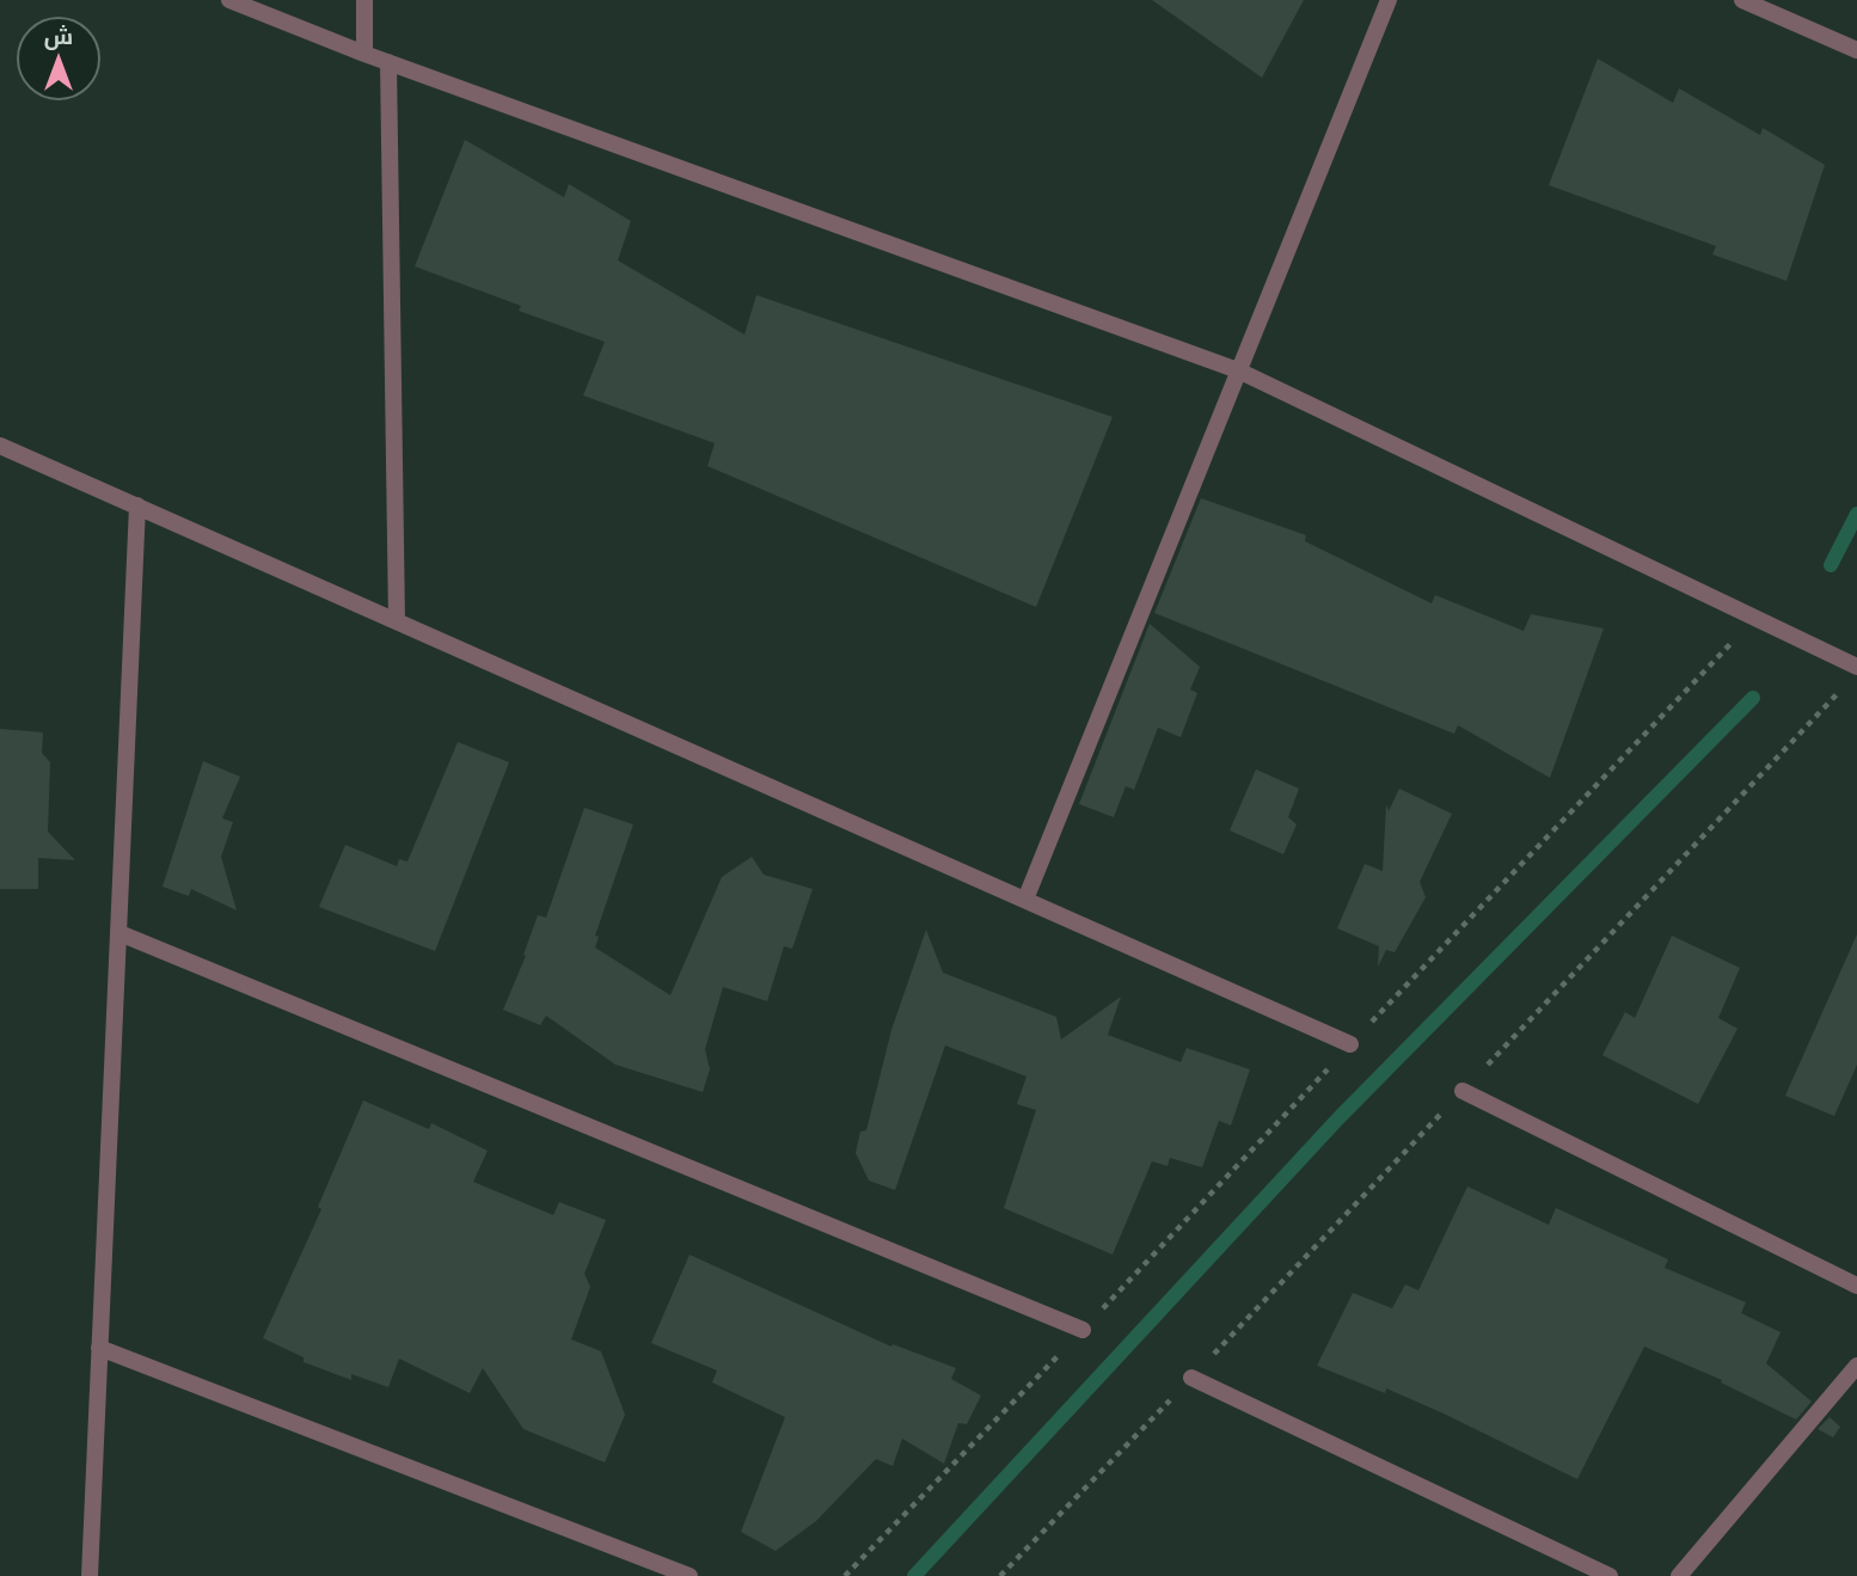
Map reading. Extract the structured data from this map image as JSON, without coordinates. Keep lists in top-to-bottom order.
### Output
{
  "north": "top"
}
